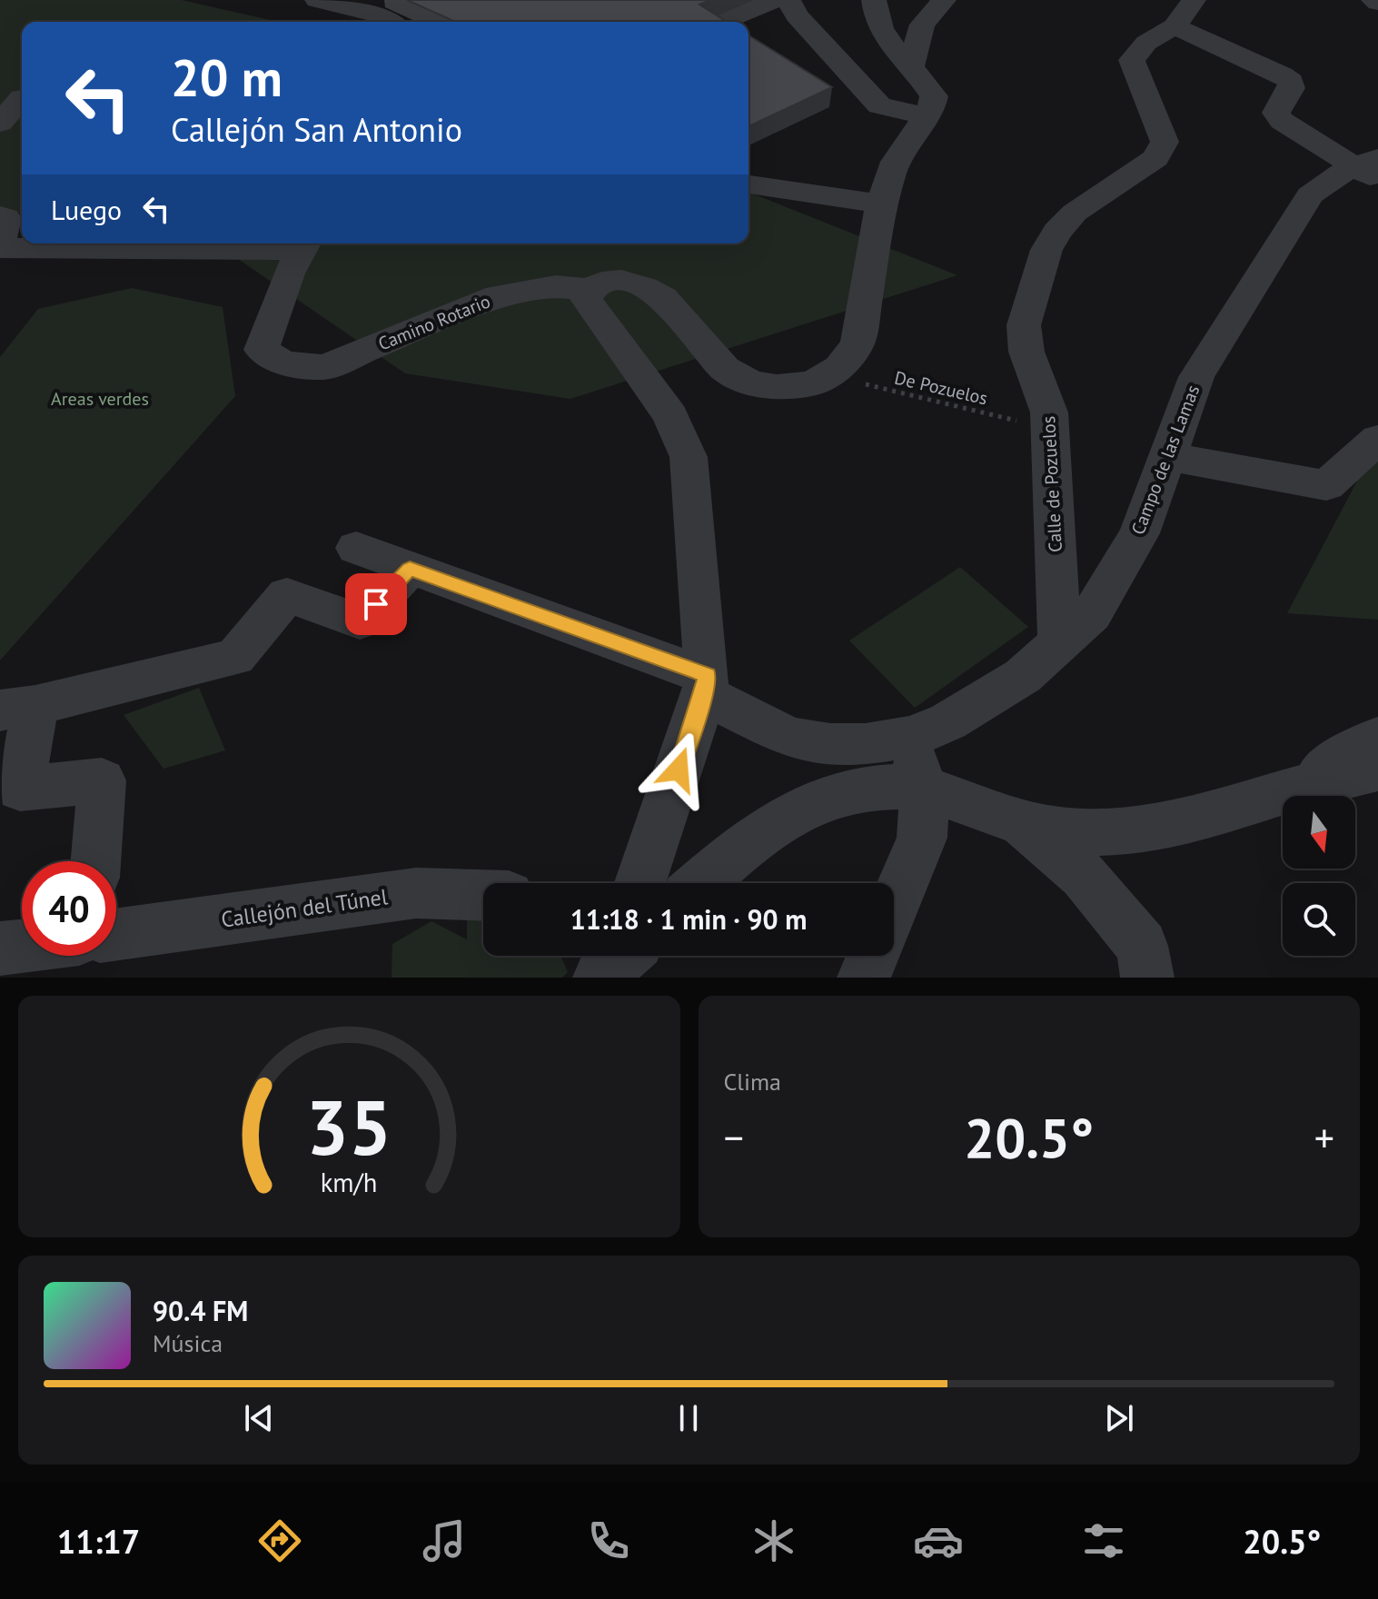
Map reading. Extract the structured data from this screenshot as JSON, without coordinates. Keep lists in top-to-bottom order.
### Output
{
  "streets": {
    "street": [
      "Camino Rotario",
      "Campo de las Lamas",
      "Calle de Pozuelos",
      "Callejón del Túnel"
    ],
    "path": ["De Pozuelos"]
  },
  "crossings": [
    ["Camino Rotario", "De Pozuelos"],
    ["De Pozuelos", "Calle de Pozuelos"],
    ["Campo de las Lamas", "Calle de Pozuelos"]
  ],
  "parks": ["Areas verdes"],
  "north": "bottom",
  "page": {
    "turn": ["20 m", "Callejón San Antonio"],
    "then": "Luego",
    "limit": "40",
    "trip": "11:18 · 1 min · 90 m",
    "tile": "Clima",
    "heat": ["−", "20.5°", "+"],
    "song": ["90.4 FM", "Música"],
    "tabs": ["11:17", "20.5°"],
    "gauge": ["35", "km/h"]
  }
}
